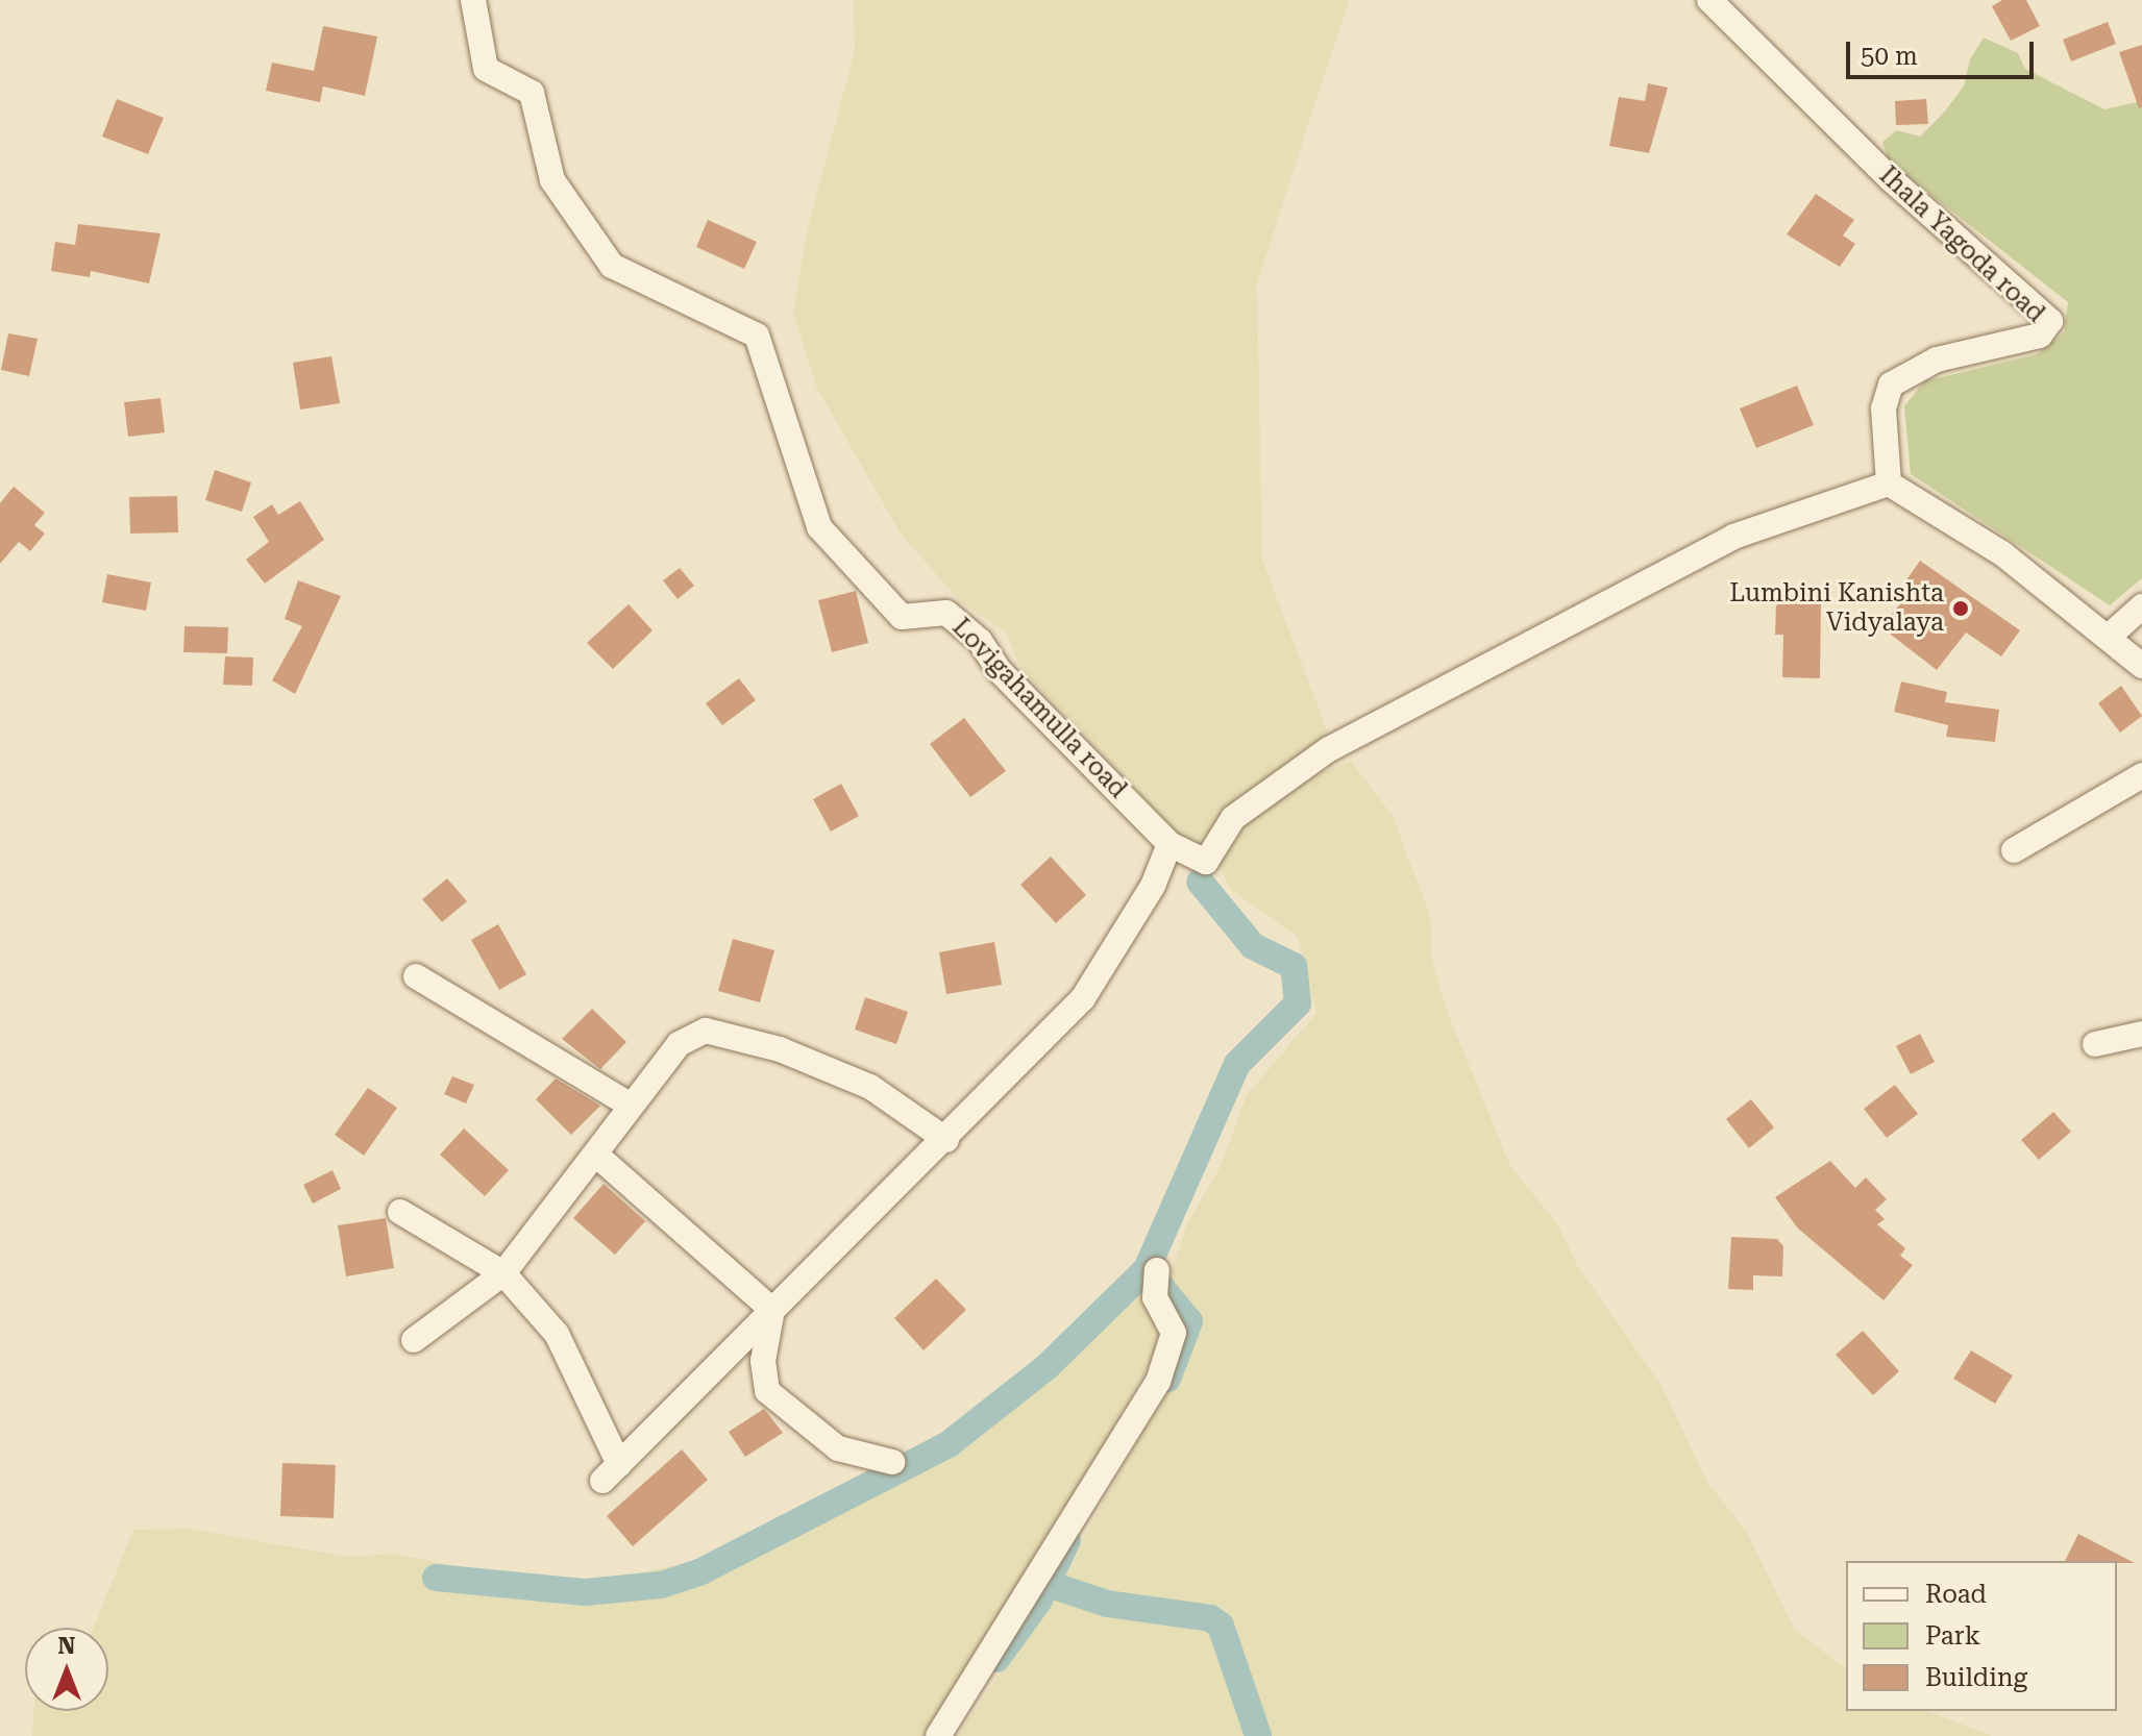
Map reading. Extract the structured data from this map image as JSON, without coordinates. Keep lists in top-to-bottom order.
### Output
{
  "streets": {
    "street": ["Ihala Yagoda road", "Lovigahamulla road"]
  },
  "crossings": [
    ["Ihala Yagoda road", "Lovigahamulla road"]
  ],
  "places": ["Lumbini Kanishta Vidyalaya"],
  "legend": ["Road", "Park", "Building"],
  "scale_bar": "50 m",
  "north": "top"
}
